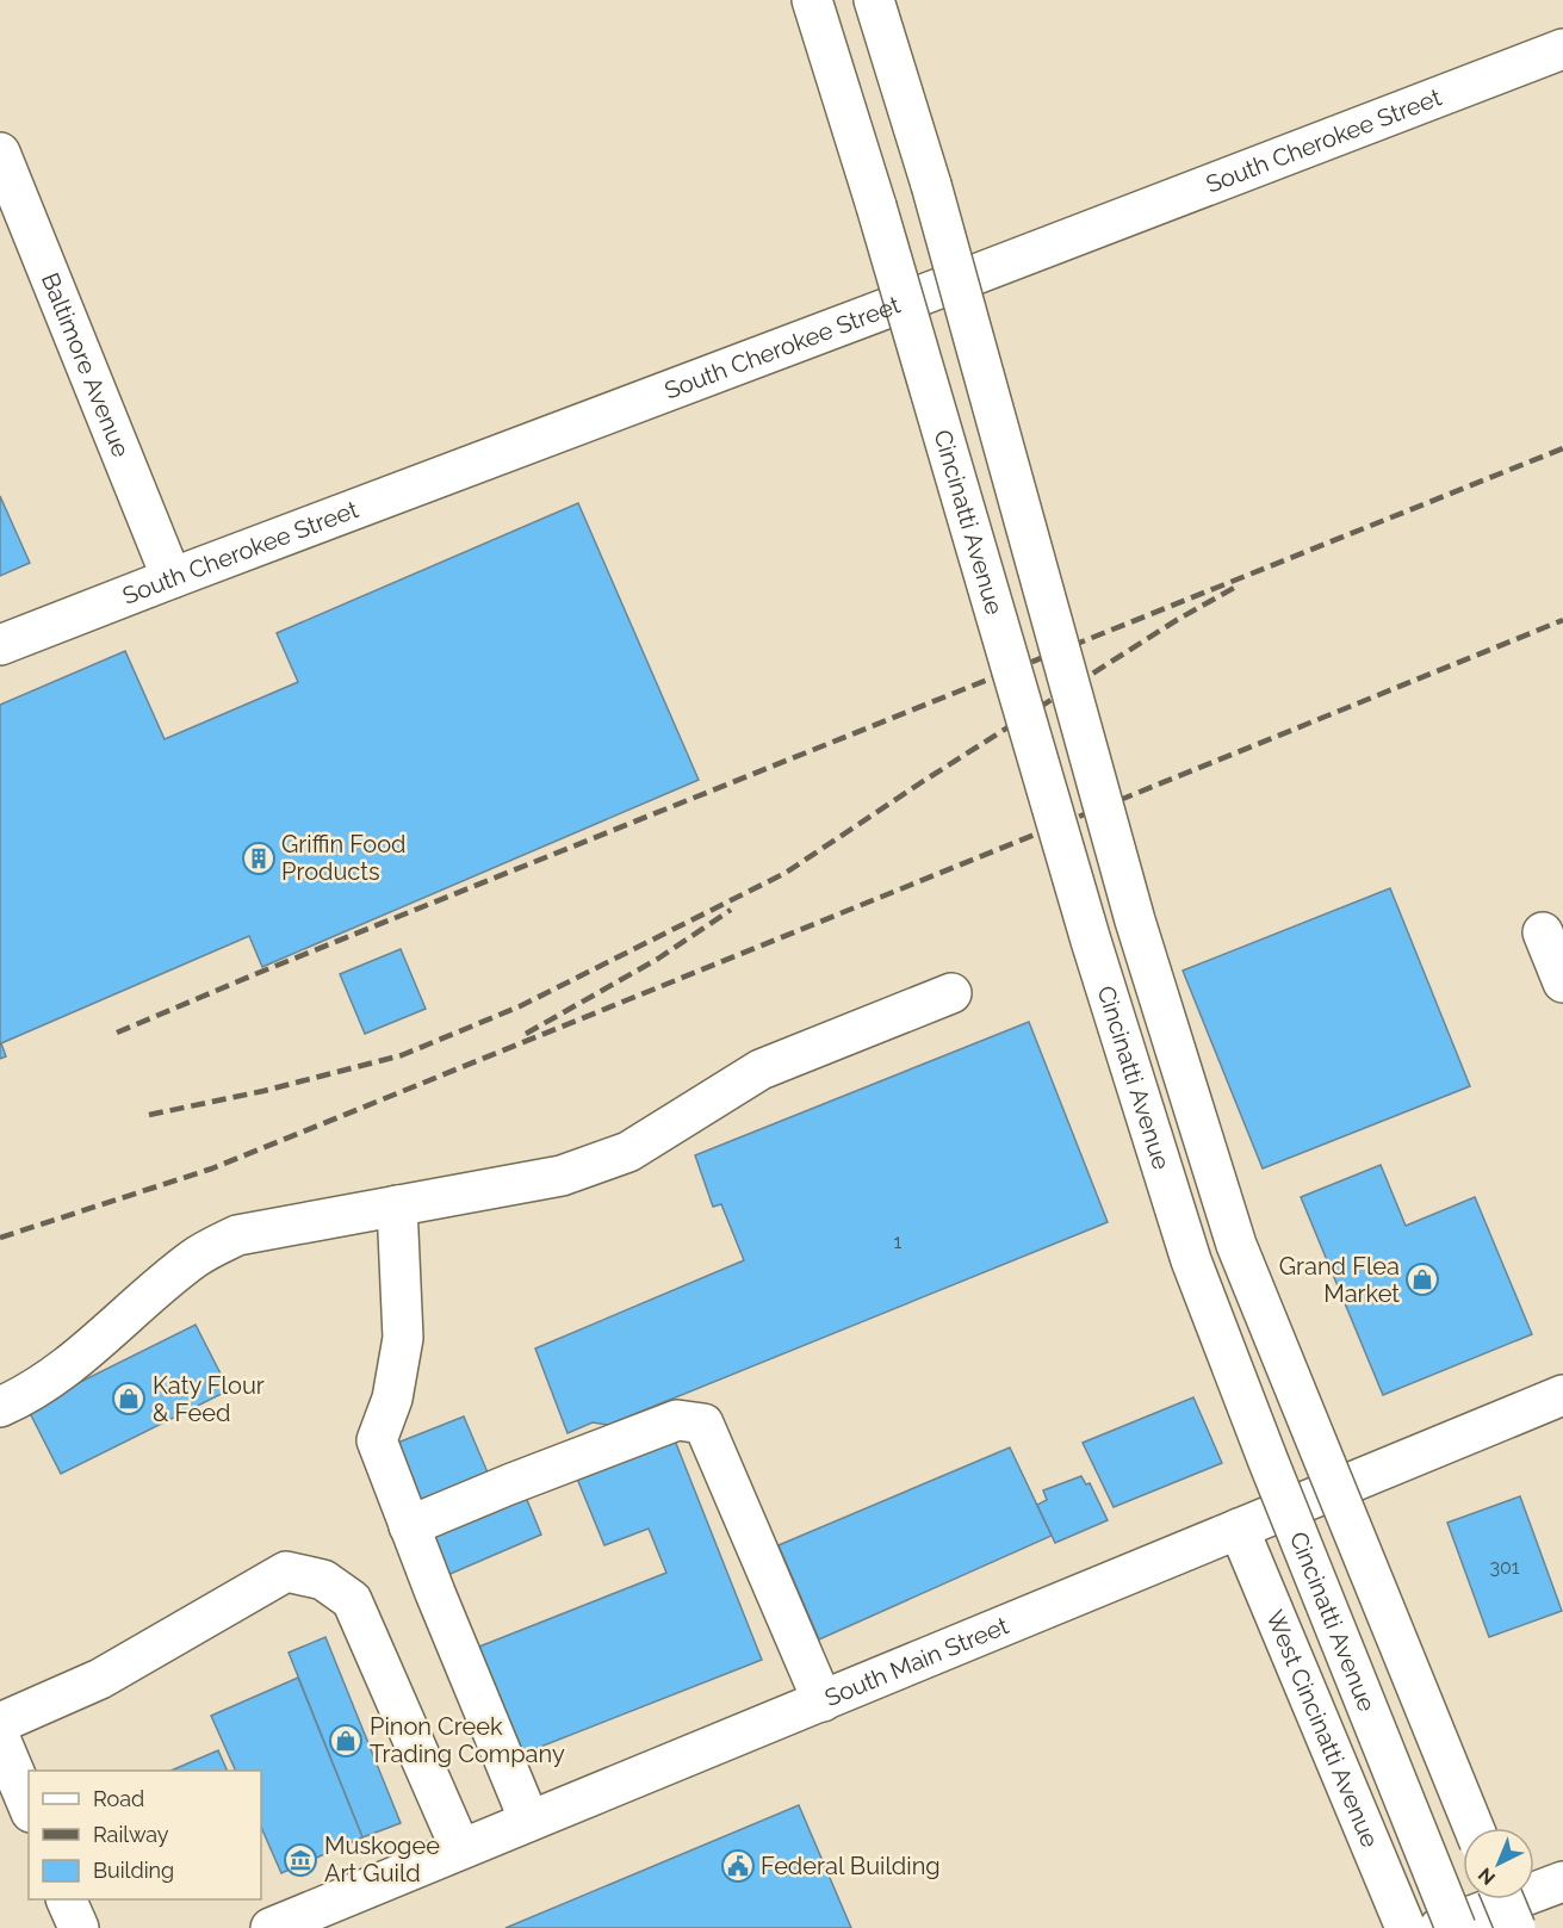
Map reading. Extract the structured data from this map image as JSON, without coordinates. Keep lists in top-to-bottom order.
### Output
{
  "streets": {
    "street": [
      "South Cherokee Street",
      "Baltimore Avenue",
      "Cincinatti Avenue",
      "South Main Street",
      "West Cincinatti Avenue"
    ]
  },
  "crossings": [
    ["South Cherokee Street", "Baltimore Avenue"],
    ["South Main Street", "West Cincinatti Avenue"]
  ],
  "places": {
    "building": ["Griffin Food Products"],
    "shop": ["Grand Flea Market", "Katy Flour & Feed", "Pinon Creek Trading Company"],
    "museum": ["Muskogee Art Guild"],
    "public building": ["Federal Building"]
  },
  "house_numbers": ["1", "301"],
  "legend": ["Road", "Railway", "Building"],
  "north": "bottom left"
}
